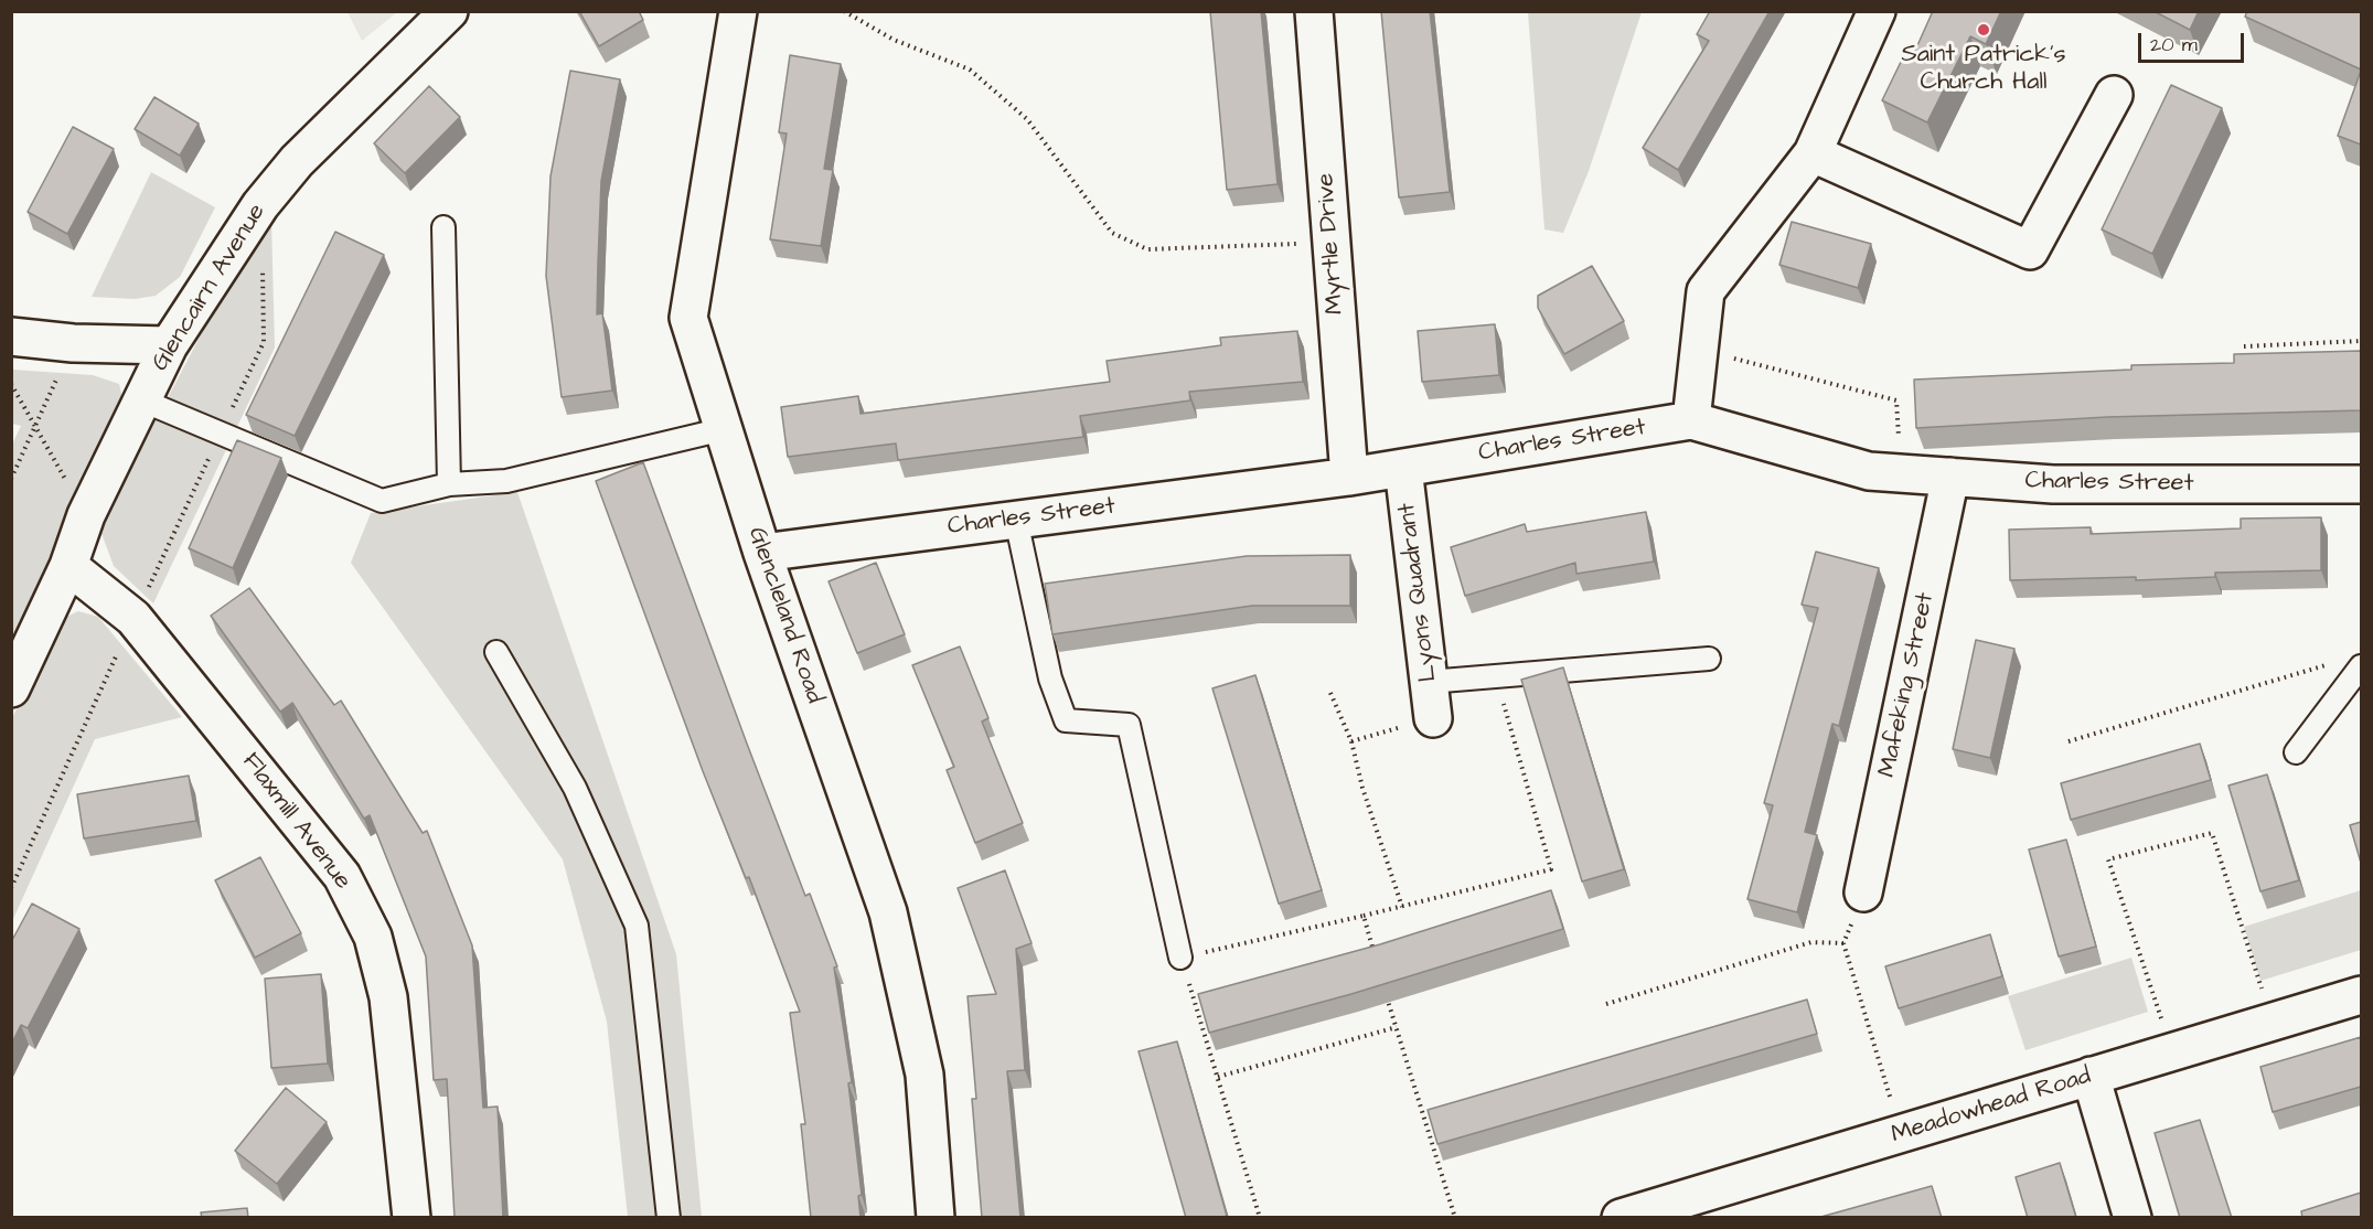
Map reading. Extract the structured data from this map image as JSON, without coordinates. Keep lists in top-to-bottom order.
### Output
{
  "streets": {
    "street": [
      "Myrtle Drive",
      "Glencairn Avenue",
      "Charles Street",
      "Lyons Quadrant",
      "Glencleland Road",
      "Mafeking Street",
      "Flaxmill Avenue",
      "Meadowhead Road"
    ]
  },
  "crossings": [
    ["Myrtle Drive", "Charles Street"],
    ["Glencairn Avenue", "Flaxmill Avenue"],
    ["Charles Street", "Lyons Quadrant"],
    ["Charles Street", "Glencleland Road"],
    ["Charles Street", "Mafeking Street"]
  ],
  "places": ["Saint Patrick's Church Hall"],
  "scale_bar": "20 m"
}
